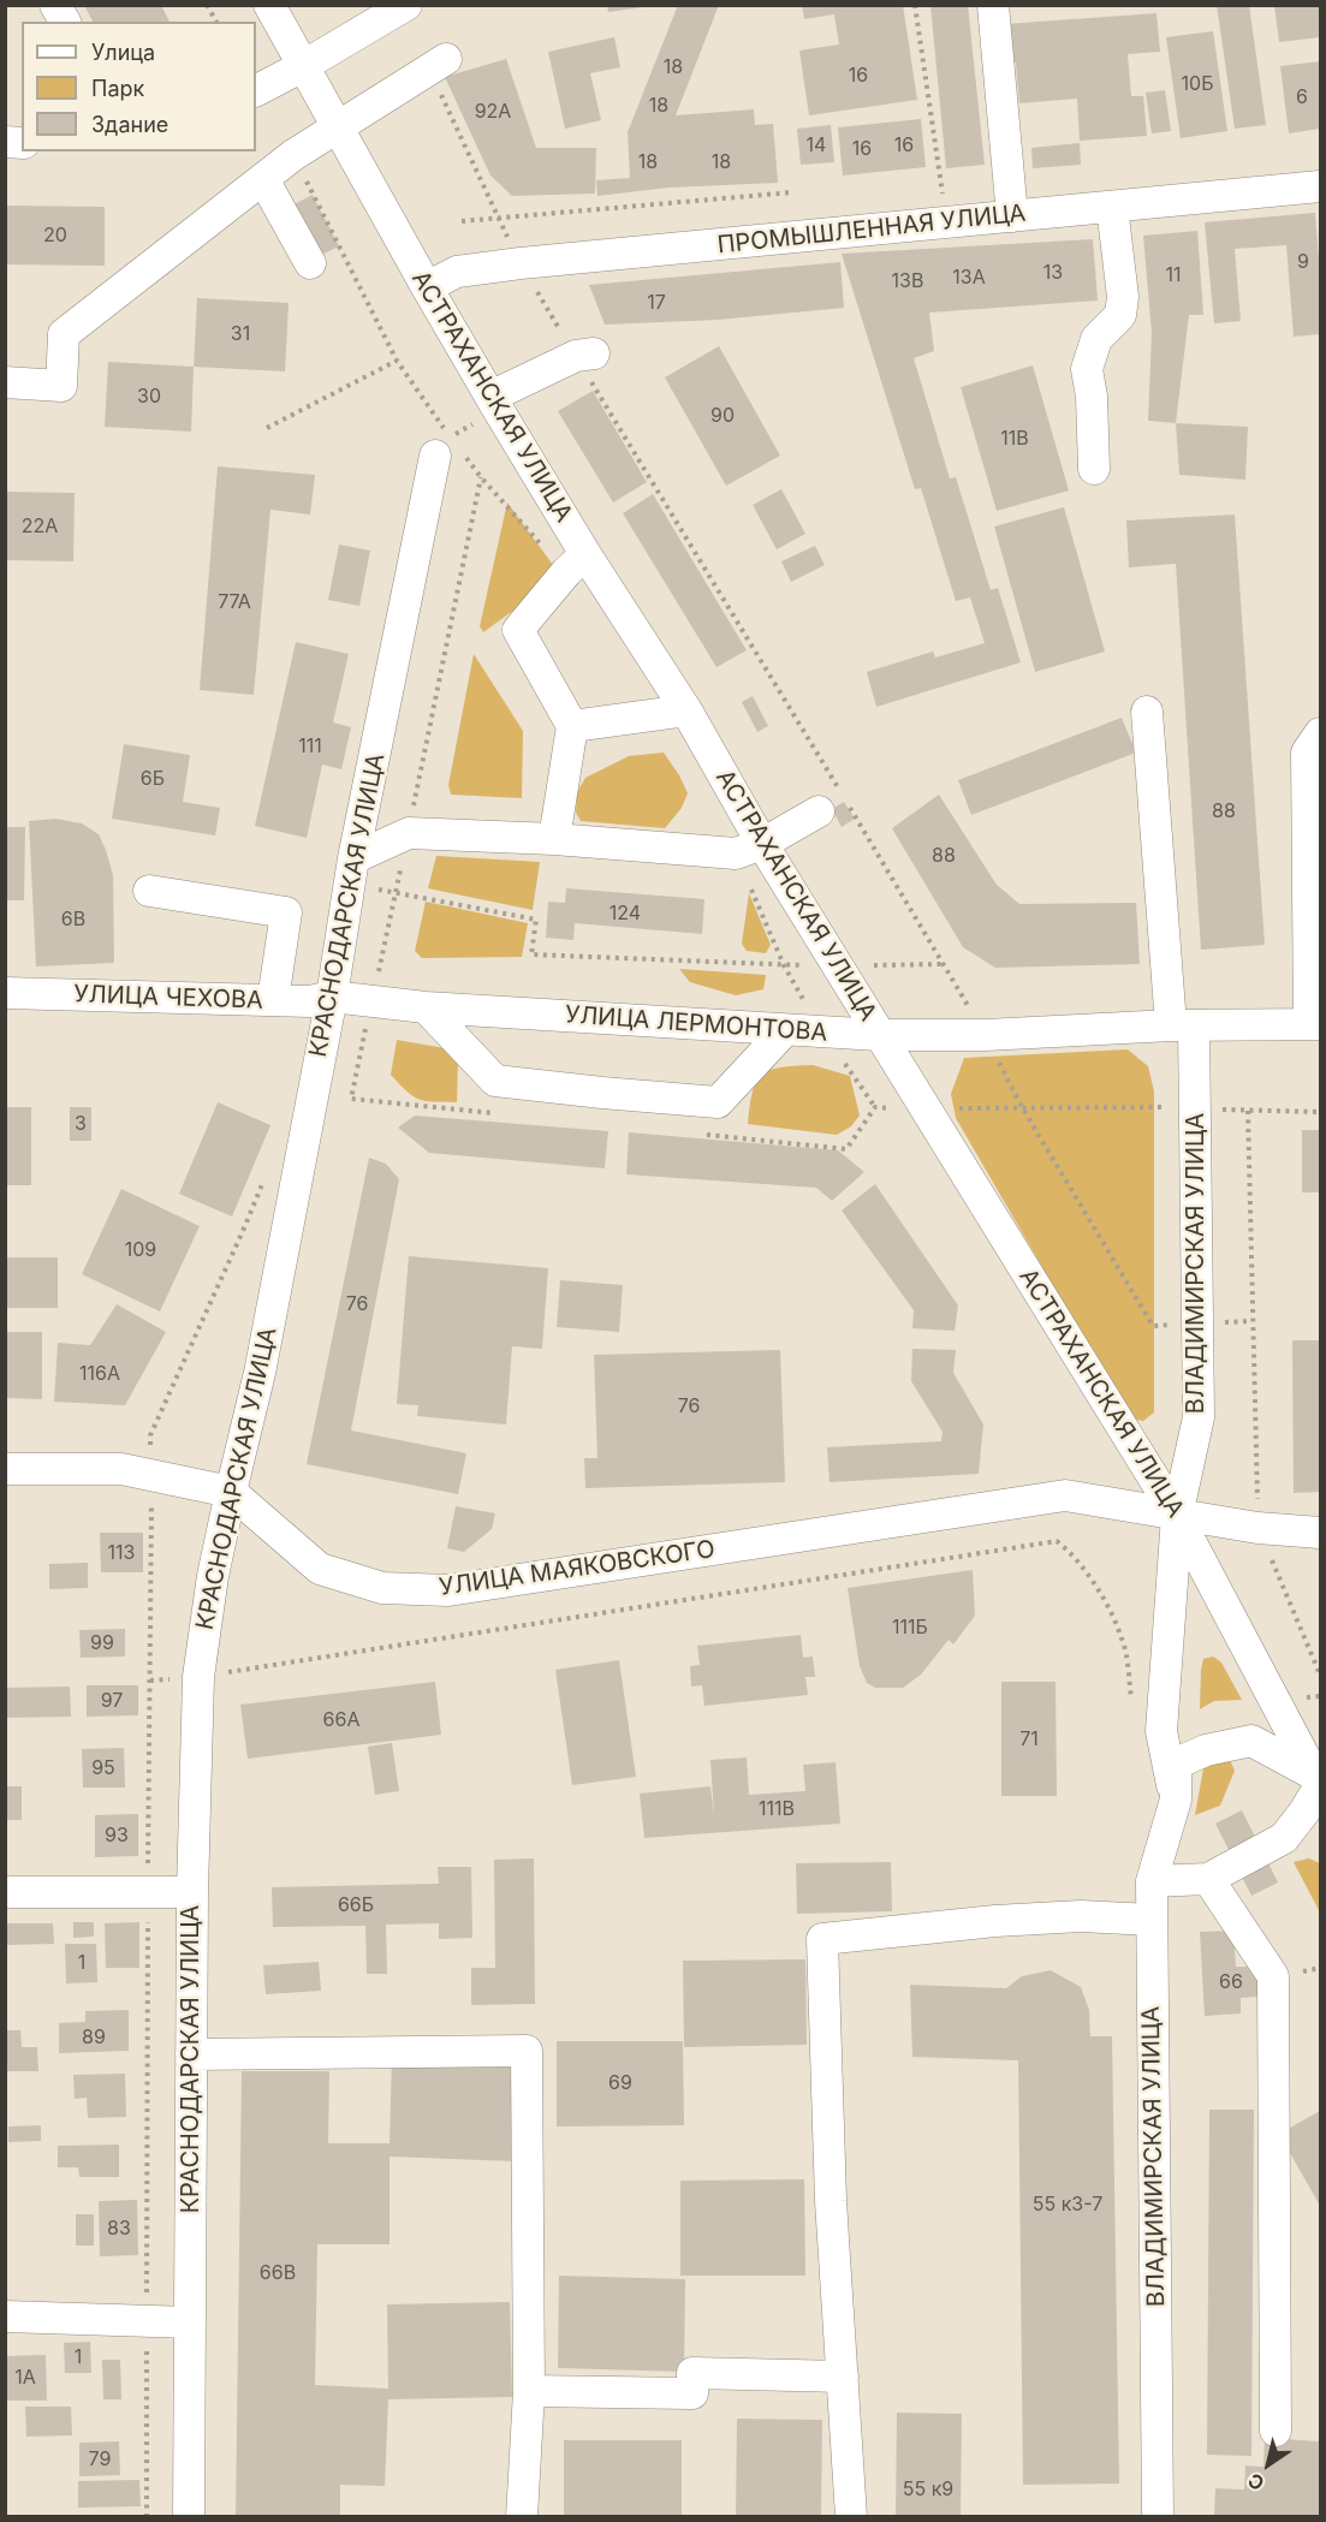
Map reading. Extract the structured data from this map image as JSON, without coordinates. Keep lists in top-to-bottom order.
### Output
{
  "streets": {
    "street": [
      "ПРОМЫШЛЕННАЯ УЛИЦА",
      "АСТРАХАНСКАЯ УЛИЦА",
      "КРАСНОДАРСКАЯ УЛИЦА",
      "УЛИЦА ЧЕХОВА",
      "УЛИЦА ЛЕРМОНТОВА",
      "ВЛАДИМИРСКАЯ УЛИЦА",
      "УЛИЦА МАЯКОВСКОГО"
    ]
  },
  "crossings": [
    ["ПРОМЫШЛЕННАЯ УЛИЦА", "АСТРАХАНСКАЯ УЛИЦА"],
    ["АСТРАХАНСКАЯ УЛИЦА", "УЛИЦА ЛЕРМОНТОВА"],
    ["АСТРАХАНСКАЯ УЛИЦА", "ВЛАДИМИРСКАЯ УЛИЦА"],
    ["АСТРАХАНСКАЯ УЛИЦА", "УЛИЦА МАЯКОВСКОГО"],
    ["КРАСНОДАРСКАЯ УЛИЦА", "УЛИЦА ЧЕХОВА"],
    ["КРАСНОДАРСКАЯ УЛИЦА", "УЛИЦА ЛЕРМОНТОВА"],
    ["КРАСНОДАРСКАЯ УЛИЦА", "УЛИЦА МАЯКОВСКОГО"],
    ["УЛИЦА ЧЕХОВА", "УЛИЦА ЛЕРМОНТОВА"],
    ["УЛИЦА ЛЕРМОНТОВА", "ВЛАДИМИРСКАЯ УЛИЦА"],
    ["ВЛАДИМИРСКАЯ УЛИЦА", "УЛИЦА МАЯКОВСКОГО"]
  ],
  "house_numbers": [
    "18",
    "16",
    "10Б",
    "6",
    "18",
    "92А",
    "14",
    "16",
    "16",
    "18",
    "18",
    "20",
    "9",
    "13",
    "11",
    "13А",
    "13В",
    "17",
    "31",
    "30",
    "90",
    "11В",
    "22А",
    "77А",
    "111",
    "6Б",
    "88",
    "88",
    "124",
    "6В",
    "3",
    "109",
    "76",
    "116А",
    "76",
    "113",
    "111Б",
    "99",
    "97",
    "66А",
    "71",
    "95",
    "111В",
    "93",
    "66Б",
    "1",
    "66",
    "89",
    "69",
    "55 к3-7",
    "83",
    "66В",
    "1",
    "1А",
    "79",
    "55 к9"
  ],
  "legend": ["Улица", "Парк", "Здание"],
  "north": "bottom left"
}
